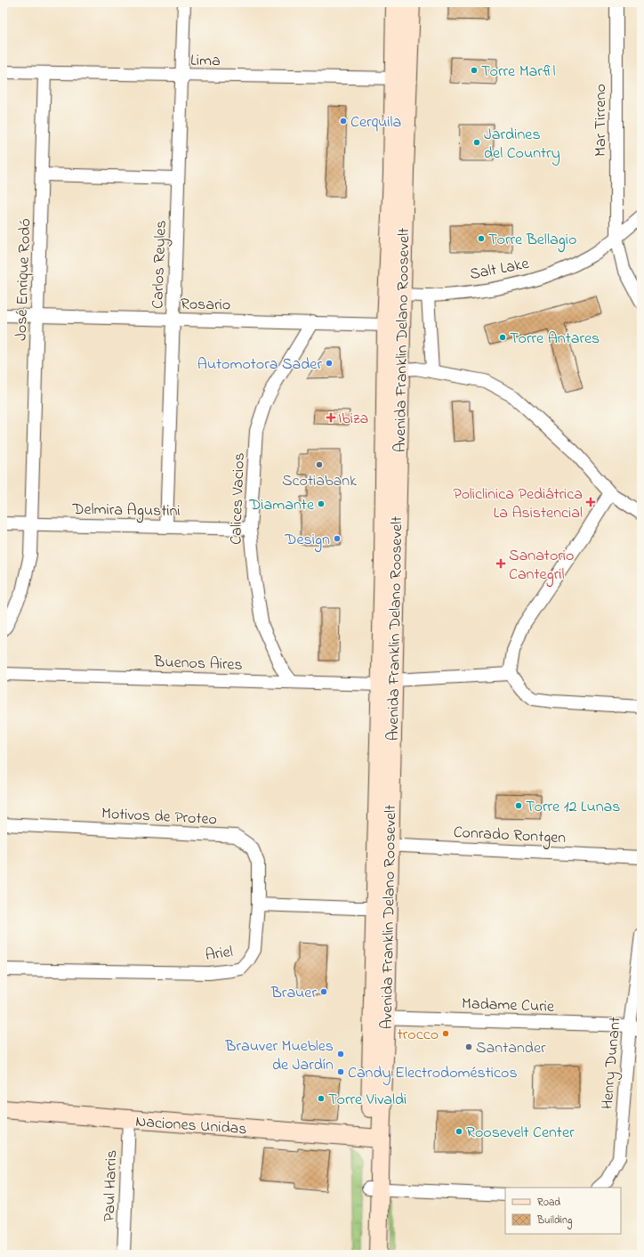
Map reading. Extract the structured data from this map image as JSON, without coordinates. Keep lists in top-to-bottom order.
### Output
{
  "streets": {
    "main road": ["Avenida Franklin Delano Roosevelt", "Naciones Unidas"],
    "street": [
      "Lima",
      "Mar Tirreno",
      "Carlos Reyles",
      "Salt Lake",
      "José Enrique Rodó",
      "Rosario",
      "Calices Vacios",
      "Delmira Agustini",
      "Buenos Aires",
      "Motivos de Proteo",
      "Conrado Rontgen",
      "Ariel",
      "Madame Curie",
      "Henry Dunant",
      "Paul Harris"
    ]
  },
  "crossings": [
    ["Lima", "Carlos Reyles"],
    ["Lima", "José Enrique Rodó"],
    ["Lima", "Avenida Franklin Delano Roosevelt"],
    ["Mar Tirreno", "Salt Lake"],
    ["Carlos Reyles", "Rosario"],
    ["Carlos Reyles", "Delmira Agustini"],
    ["Salt Lake", "Avenida Franklin Delano Roosevelt"],
    ["José Enrique Rodó", "Rosario"],
    ["José Enrique Rodó", "Delmira Agustini"],
    ["Rosario", "Avenida Franklin Delano Roosevelt"],
    ["Rosario", "Calices Vacios"],
    ["Avenida Franklin Delano Roosevelt", "Buenos Aires"],
    ["Avenida Franklin Delano Roosevelt", "Conrado Rontgen"],
    ["Avenida Franklin Delano Roosevelt", "Madame Curie"],
    ["Avenida Franklin Delano Roosevelt", "Naciones Unidas"],
    ["Calices Vacios", "Delmira Agustini"],
    ["Calices Vacios", "Buenos Aires"],
    ["Motivos de Proteo", "Ariel"],
    ["Madame Curie", "Henry Dunant"],
    ["Naciones Unidas", "Paul Harris"]
  ],
  "places": {
    "other": [
      "Torre Marfil",
      "Cerquila",
      "Jardines del Country",
      "Torre Bellagio",
      "Torre Antares",
      "Automotora Sader",
      "Scotiabank",
      "Diamante",
      "Design",
      "Torre 12 Lunas",
      "Brauer",
      "trocco",
      "Santander",
      "Brauver Muebles de Jardín",
      "Candy Electrodomésticos",
      "Torre Vivaldi",
      "Roosevelt Center"
    ],
    "health": ["Ibiza", "Policlinica Pediátrica La Asistencial", "Sanatorio Cantegril"]
  },
  "legend": ["Road", "Building"]
}
